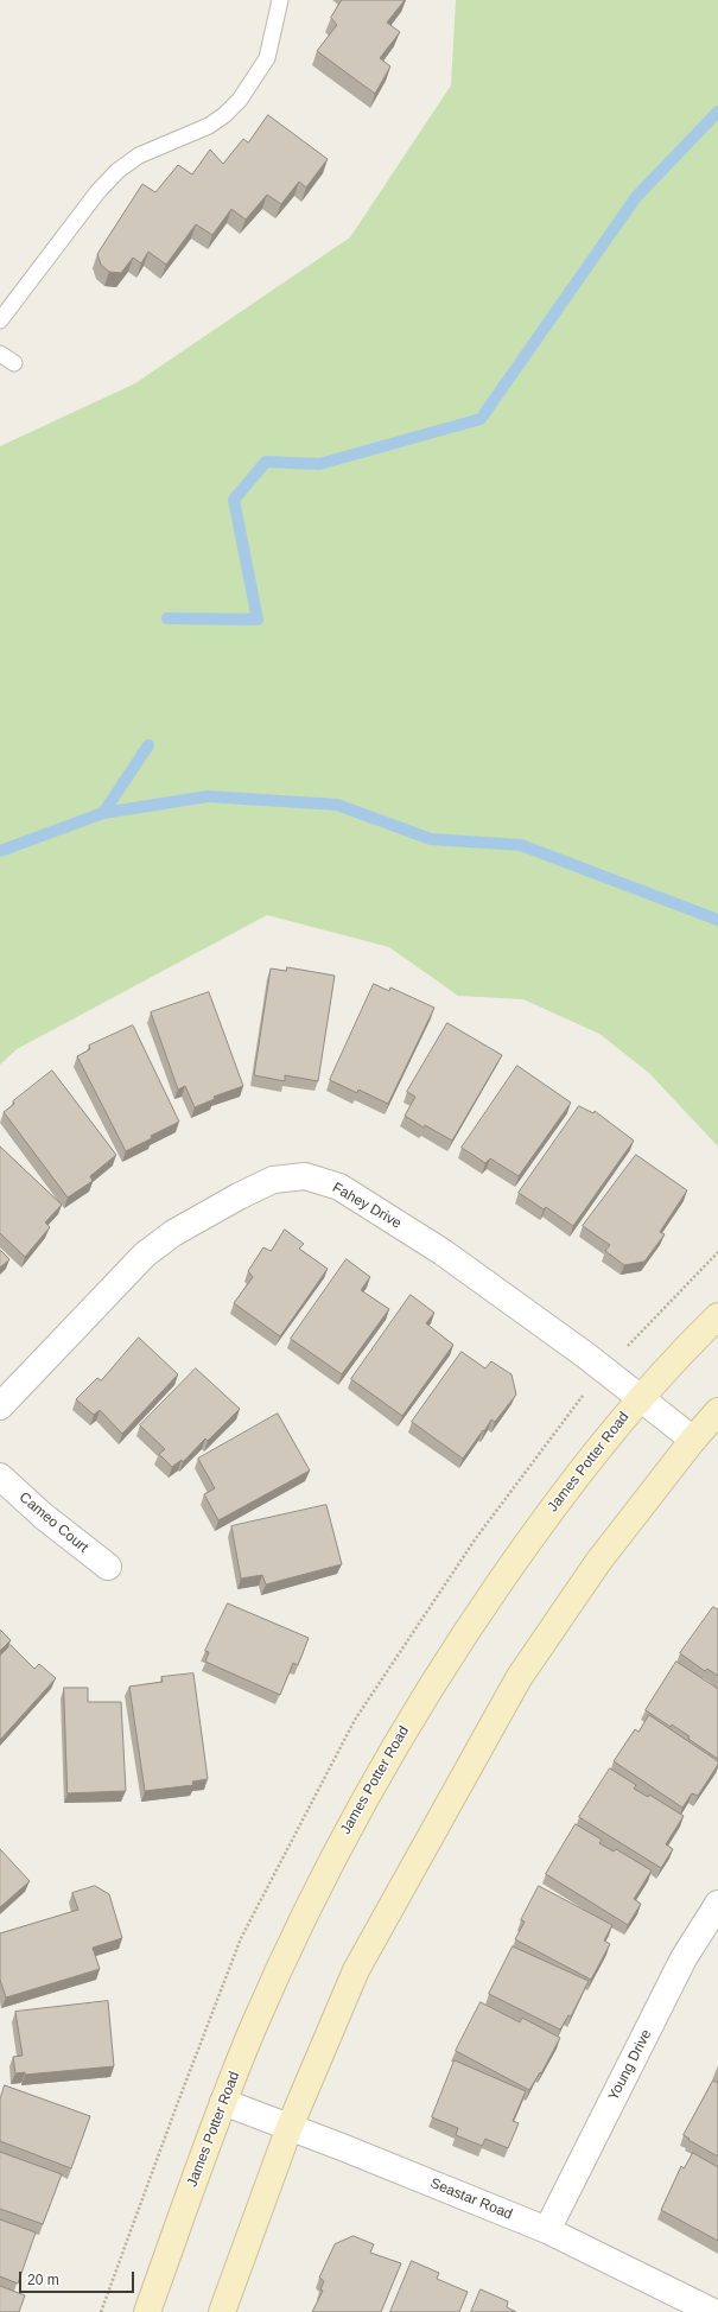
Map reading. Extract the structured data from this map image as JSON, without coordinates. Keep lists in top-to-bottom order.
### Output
{
  "streets": {
    "main road": ["James Potter Road"],
    "street": [
      "Fahey Drive",
      "Cameo Court",
      "Young Drive",
      "Seastar Road"
    ]
  },
  "crossings": [
    ["Fahey Drive", "James Potter Road"],
    ["James Potter Road", "Seastar Road"],
    ["Young Drive", "Seastar Road"]
  ],
  "scale_bar": "20 m"
}
